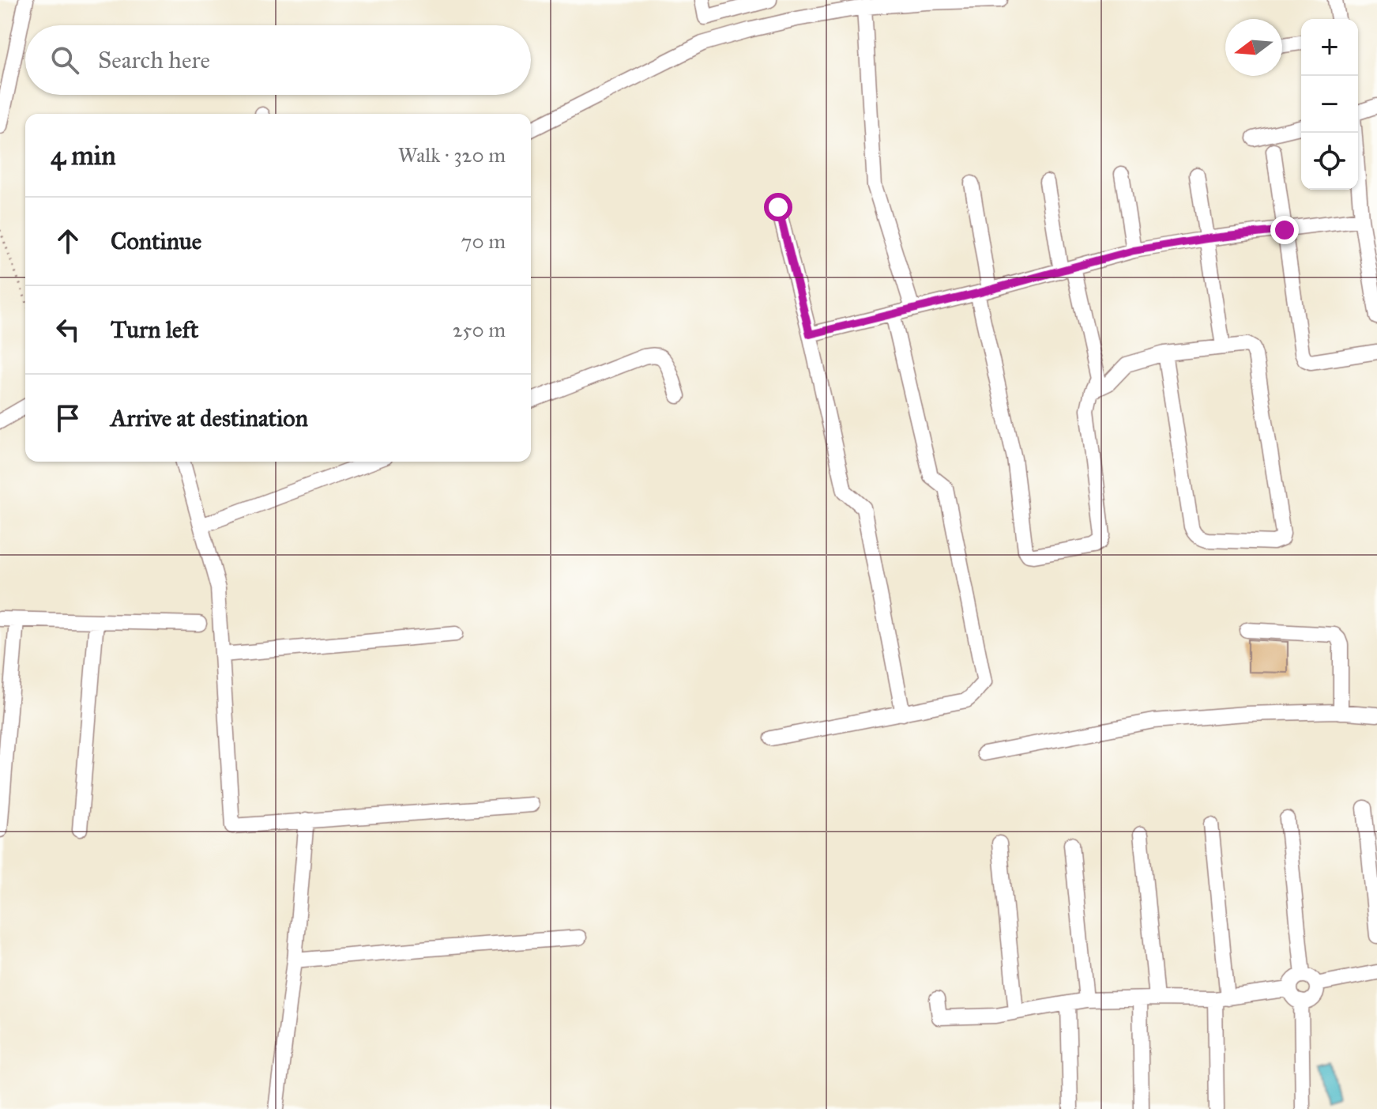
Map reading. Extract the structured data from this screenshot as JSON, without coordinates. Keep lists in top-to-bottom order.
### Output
{
  "north": "left",
  "page": {
    "map_buttons": ["+", "−"],
    "search": "Search here",
    "heading": ["4 min", "Walk · 320 m"],
    "list": [
      ["Continue", "70 m"],
      ["Turn left", "250 m"],
      "Arrive at destination"
    ]
  }
}
